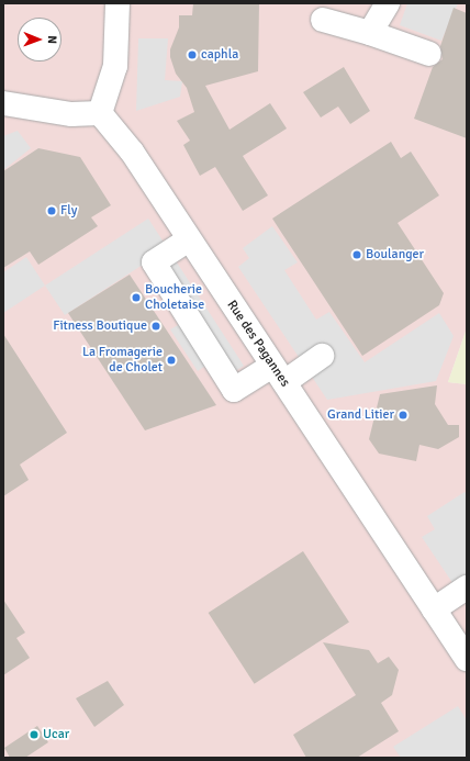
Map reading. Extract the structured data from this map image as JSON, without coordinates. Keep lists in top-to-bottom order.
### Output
{
  "streets": {
    "street": ["Rue des Pagannes"]
  },
  "places": [
    "caphla",
    "Fly",
    "Boulanger",
    "Boucherie Choletaise",
    "Fitness Boutique",
    "La Fromagerie de Cholet",
    "Grand Litier",
    "Ucar"
  ],
  "north": "right"
}
